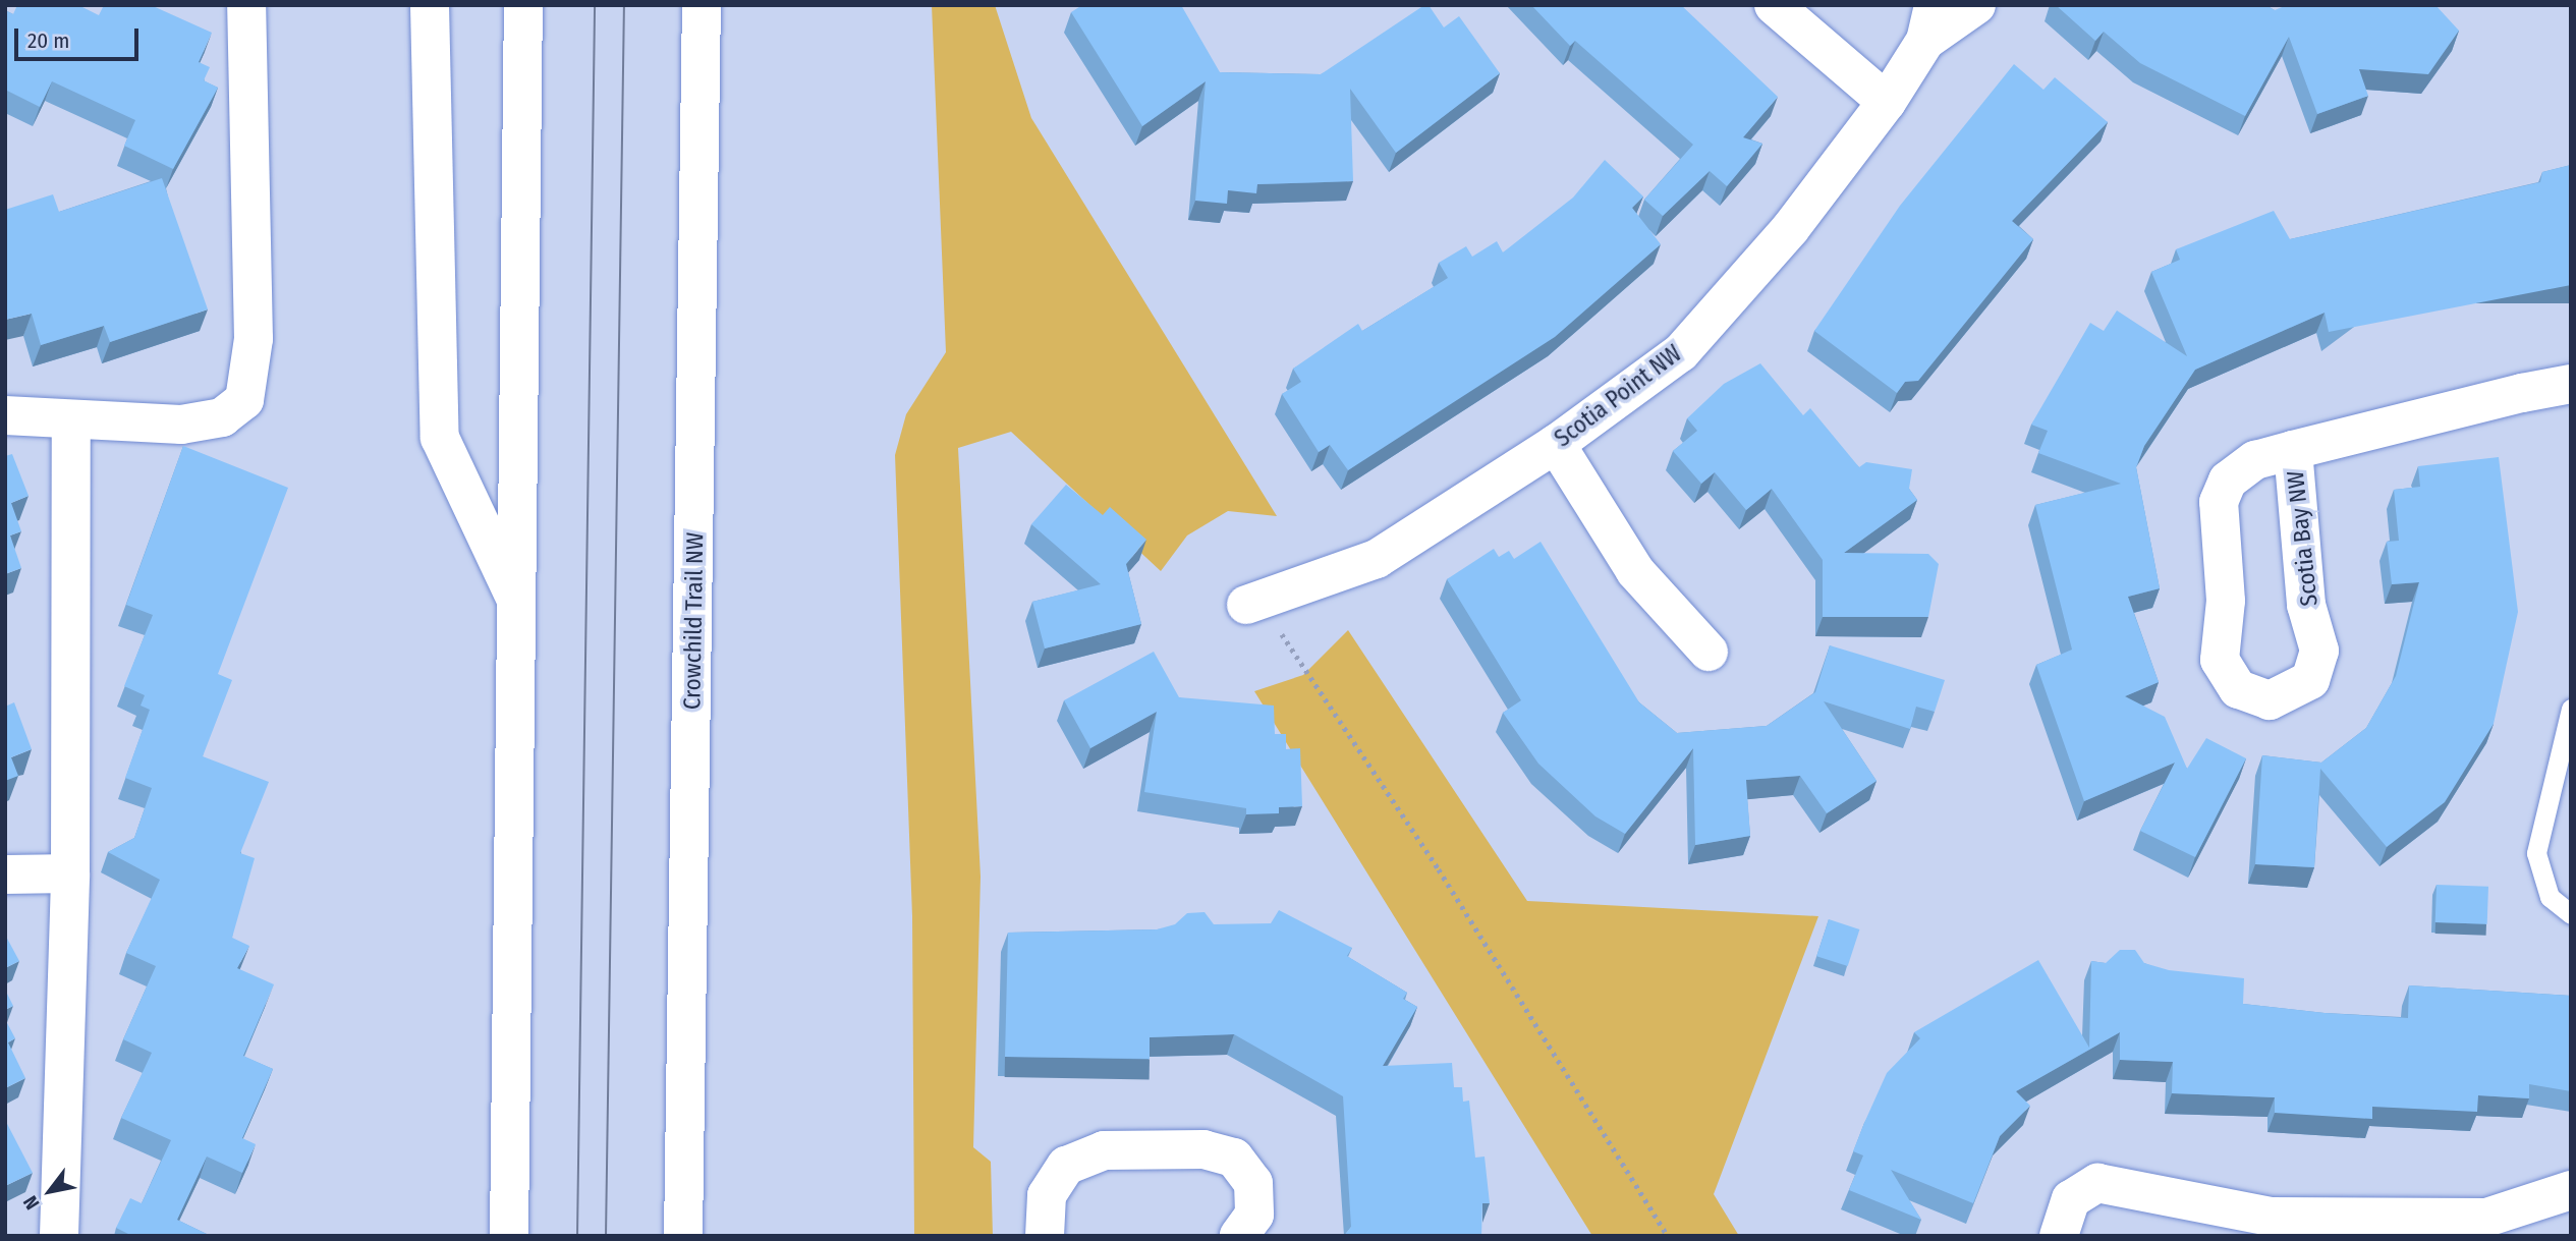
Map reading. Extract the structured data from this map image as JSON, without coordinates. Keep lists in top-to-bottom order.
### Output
{
  "streets": {
    "main road": ["Scotia Point NW", "Scotia Bay NW", "Crowchild Trail NW"]
  },
  "scale_bar": "20 m",
  "north": "bottom left"
}
